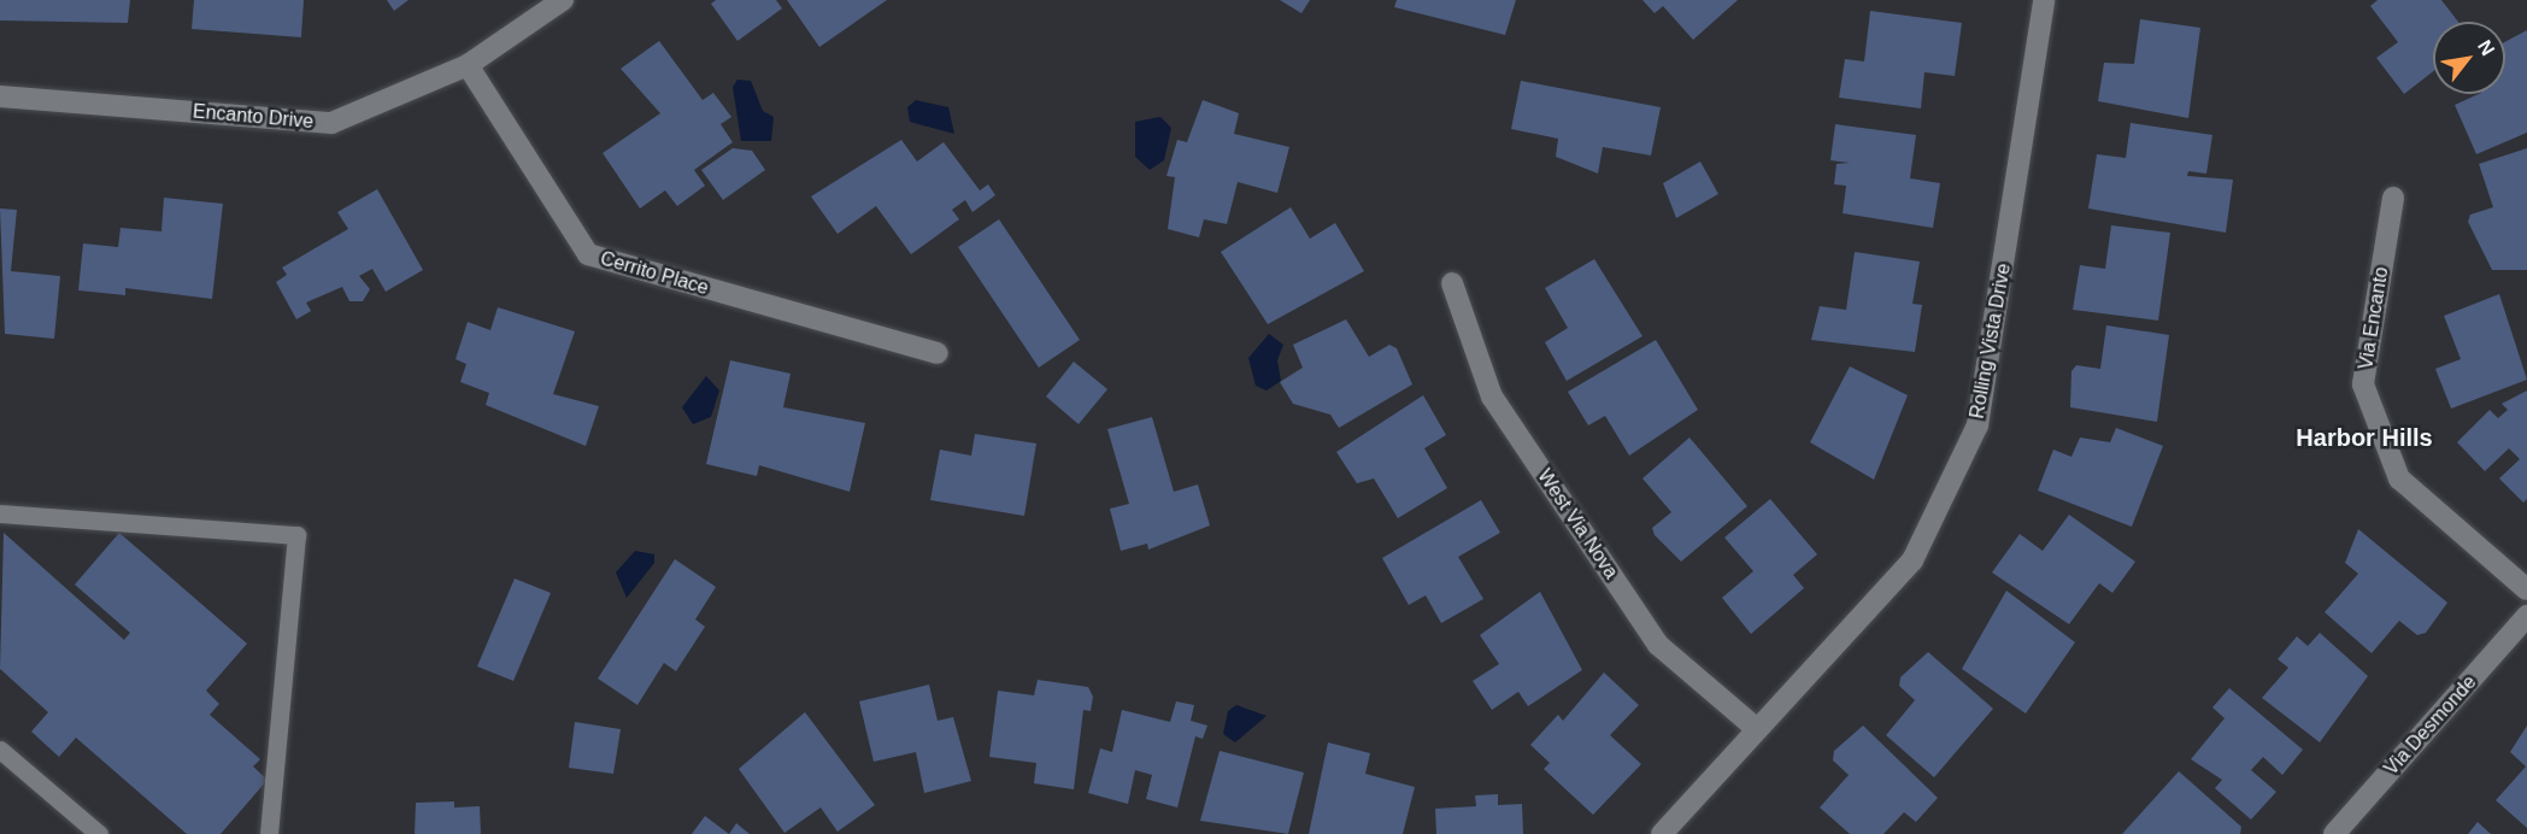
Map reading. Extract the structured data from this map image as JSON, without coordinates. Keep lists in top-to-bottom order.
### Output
{
  "streets": {
    "street": [
      "Encanto Drive",
      "Cerrito Place",
      "Via Encanto",
      "Rolling Vista Drive",
      "West Via Nova",
      "Via Desmonde"
    ]
  },
  "crossings": [
    ["Encanto Drive", "Cerrito Place"],
    ["Rolling Vista Drive", "West Via Nova"]
  ],
  "districts": ["Harbor Hills"],
  "north": "top right"
}
